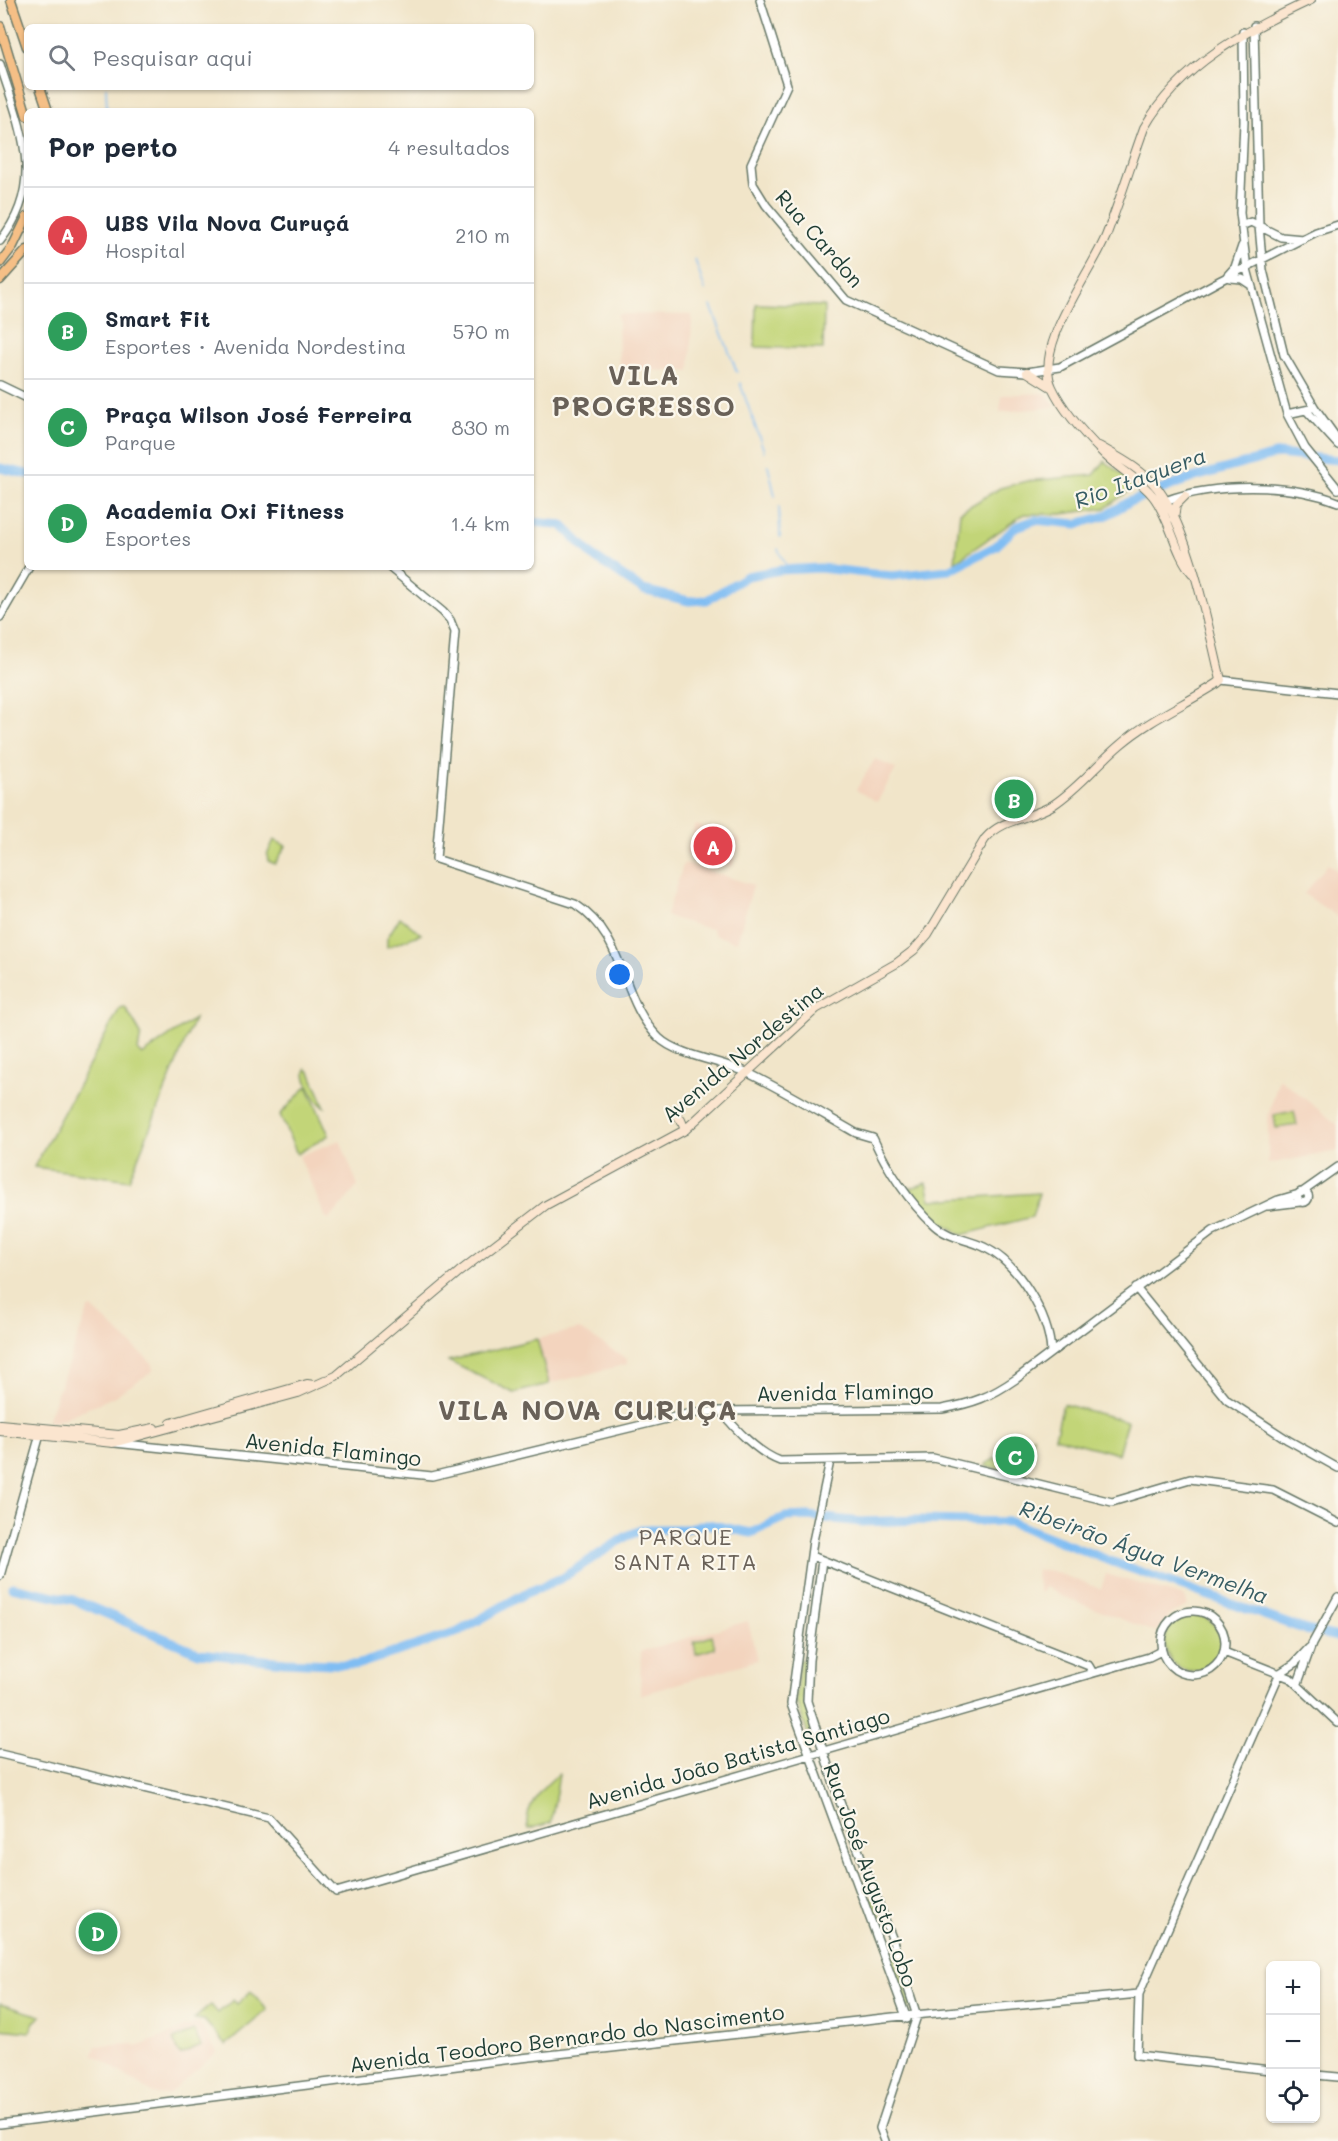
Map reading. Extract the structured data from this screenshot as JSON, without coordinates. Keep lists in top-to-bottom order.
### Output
{
  "streets": {
    "main road": ["Avenida Nordestina"],
    "street": [
      "Rua Cardon",
      "Avenida Flamingo",
      "Avenida João Batista Santiago",
      "Rua José Augusto Lobo",
      "Avenida Teodoro Bernardo do Nascimento"
    ]
  },
  "crossings": [
    ["Avenida Nordestina", "Avenida Flamingo"],
    ["Avenida João Batista Santiago", "Rua José Augusto Lobo"],
    ["Rua José Augusto Lobo", "Avenida Teodoro Bernardo do Nascimento"]
  ],
  "districts": ["VILA PROGRESSO", "VILA NOVA CURUÇA", "PARQUE SANTA RITA"],
  "water": ["Rio Itaquera", "Ribeirão Água Vermelha"],
  "page": {
    "search": "Pesquisar aqui",
    "heading": ["Por perto", "4 resultados"],
    "list": [
      {
        "mark": "A",
        "name": "UBS Vila Nova Curuçá",
        "note": "Hospital",
        "value": "210 m"
      },
      {
        "mark": "B",
        "name": "Smart Fit",
        "note": "Esportes · Avenida Nordestina",
        "value": "570 m"
      },
      {
        "mark": "C",
        "name": "Praça Wilson José Ferreira",
        "note": "Parque",
        "value": "830 m"
      },
      {
        "mark": "D",
        "name": "Academia Oxi Fitness",
        "note": "Esportes",
        "value": "1.4 km"
      }
    ],
    "pins": [
      "B",
      "A",
      "C",
      "D"
    ],
    "map_buttons": ["+", "−"]
  }
}
